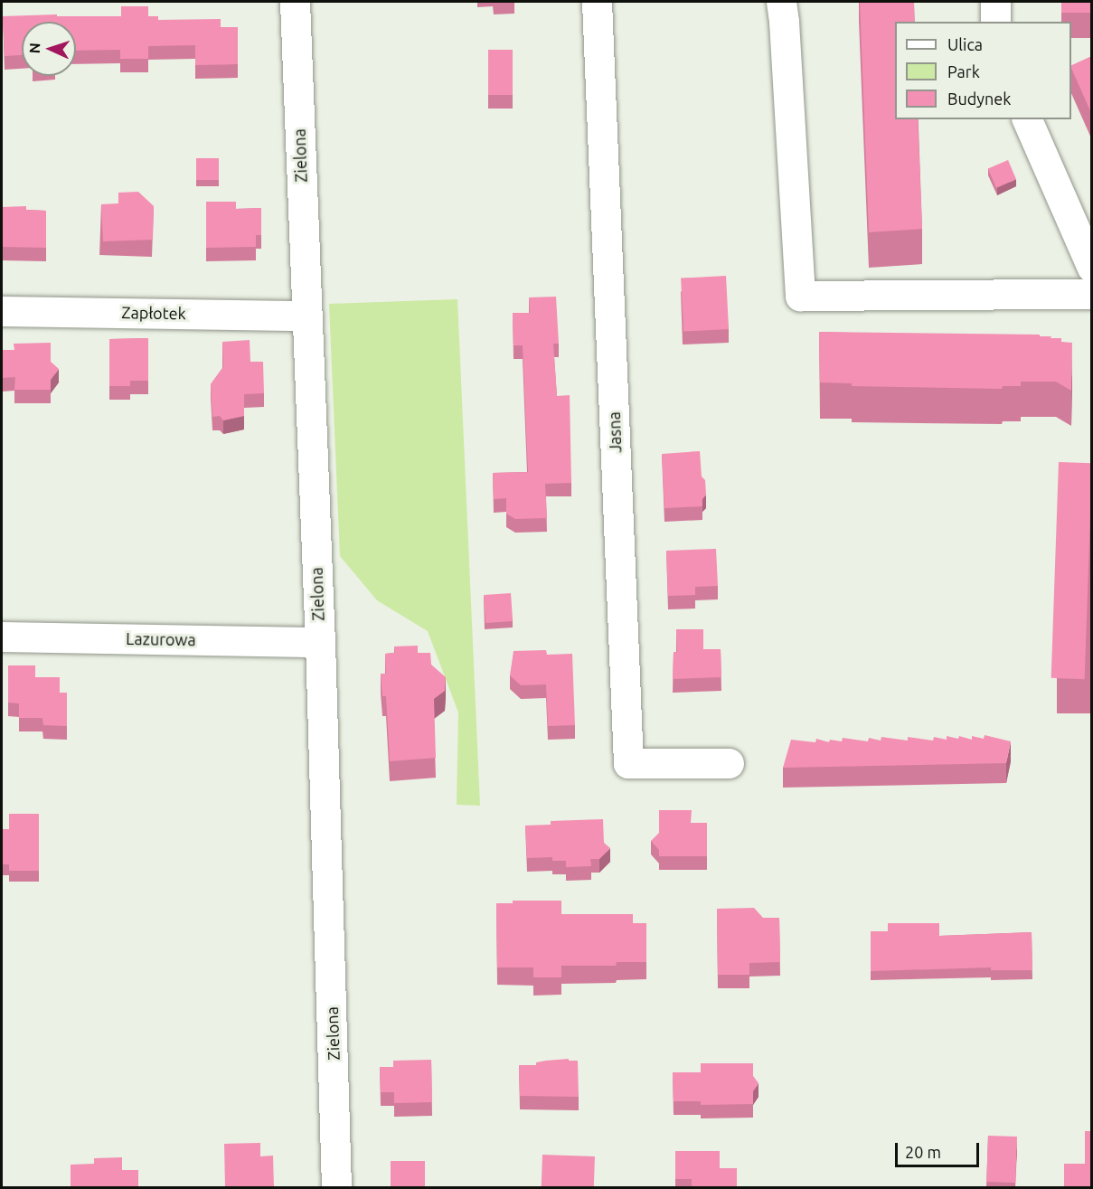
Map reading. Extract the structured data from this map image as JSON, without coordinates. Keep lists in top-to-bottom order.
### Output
{
  "streets": {
    "street": [
      "Zielona",
      "Zapłotek",
      "Jasna",
      "Lazurowa"
    ]
  },
  "crossings": [
    ["Zielona", "Zapłotek"],
    ["Zielona", "Lazurowa"]
  ],
  "legend": ["Ulica", "Park", "Budynek"],
  "scale_bar": "20 m",
  "north": "left"
}
